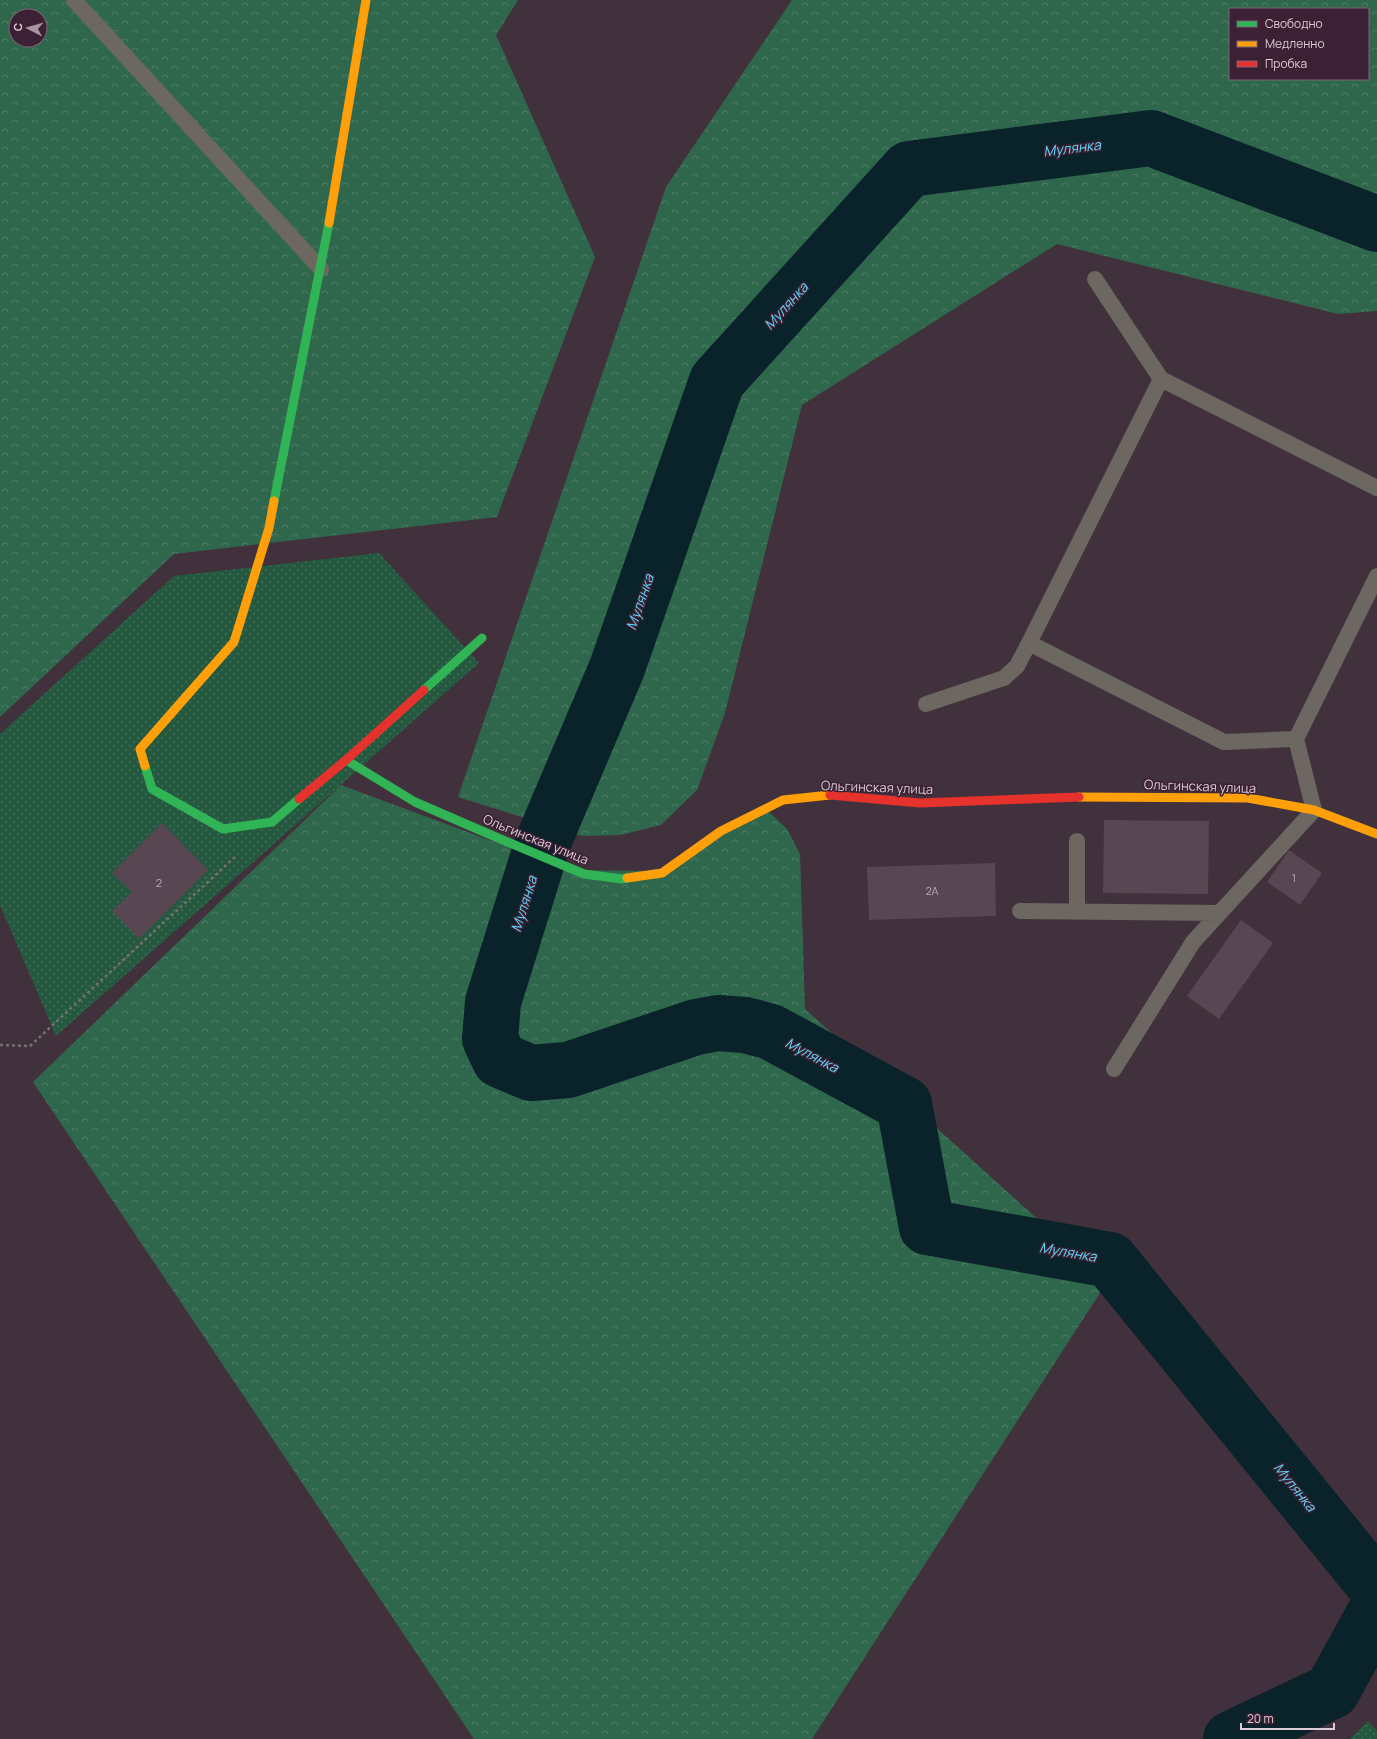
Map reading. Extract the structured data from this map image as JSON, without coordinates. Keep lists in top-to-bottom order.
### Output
{
  "streets": {
    "street": ["Ольгинская улица"]
  },
  "water": ["Мулянка"],
  "house_numbers": ["1", "2", "2А"],
  "legend": ["Свободно", "Медленно", "Пробка"],
  "scale_bar": "20 m",
  "north": "left"
}
